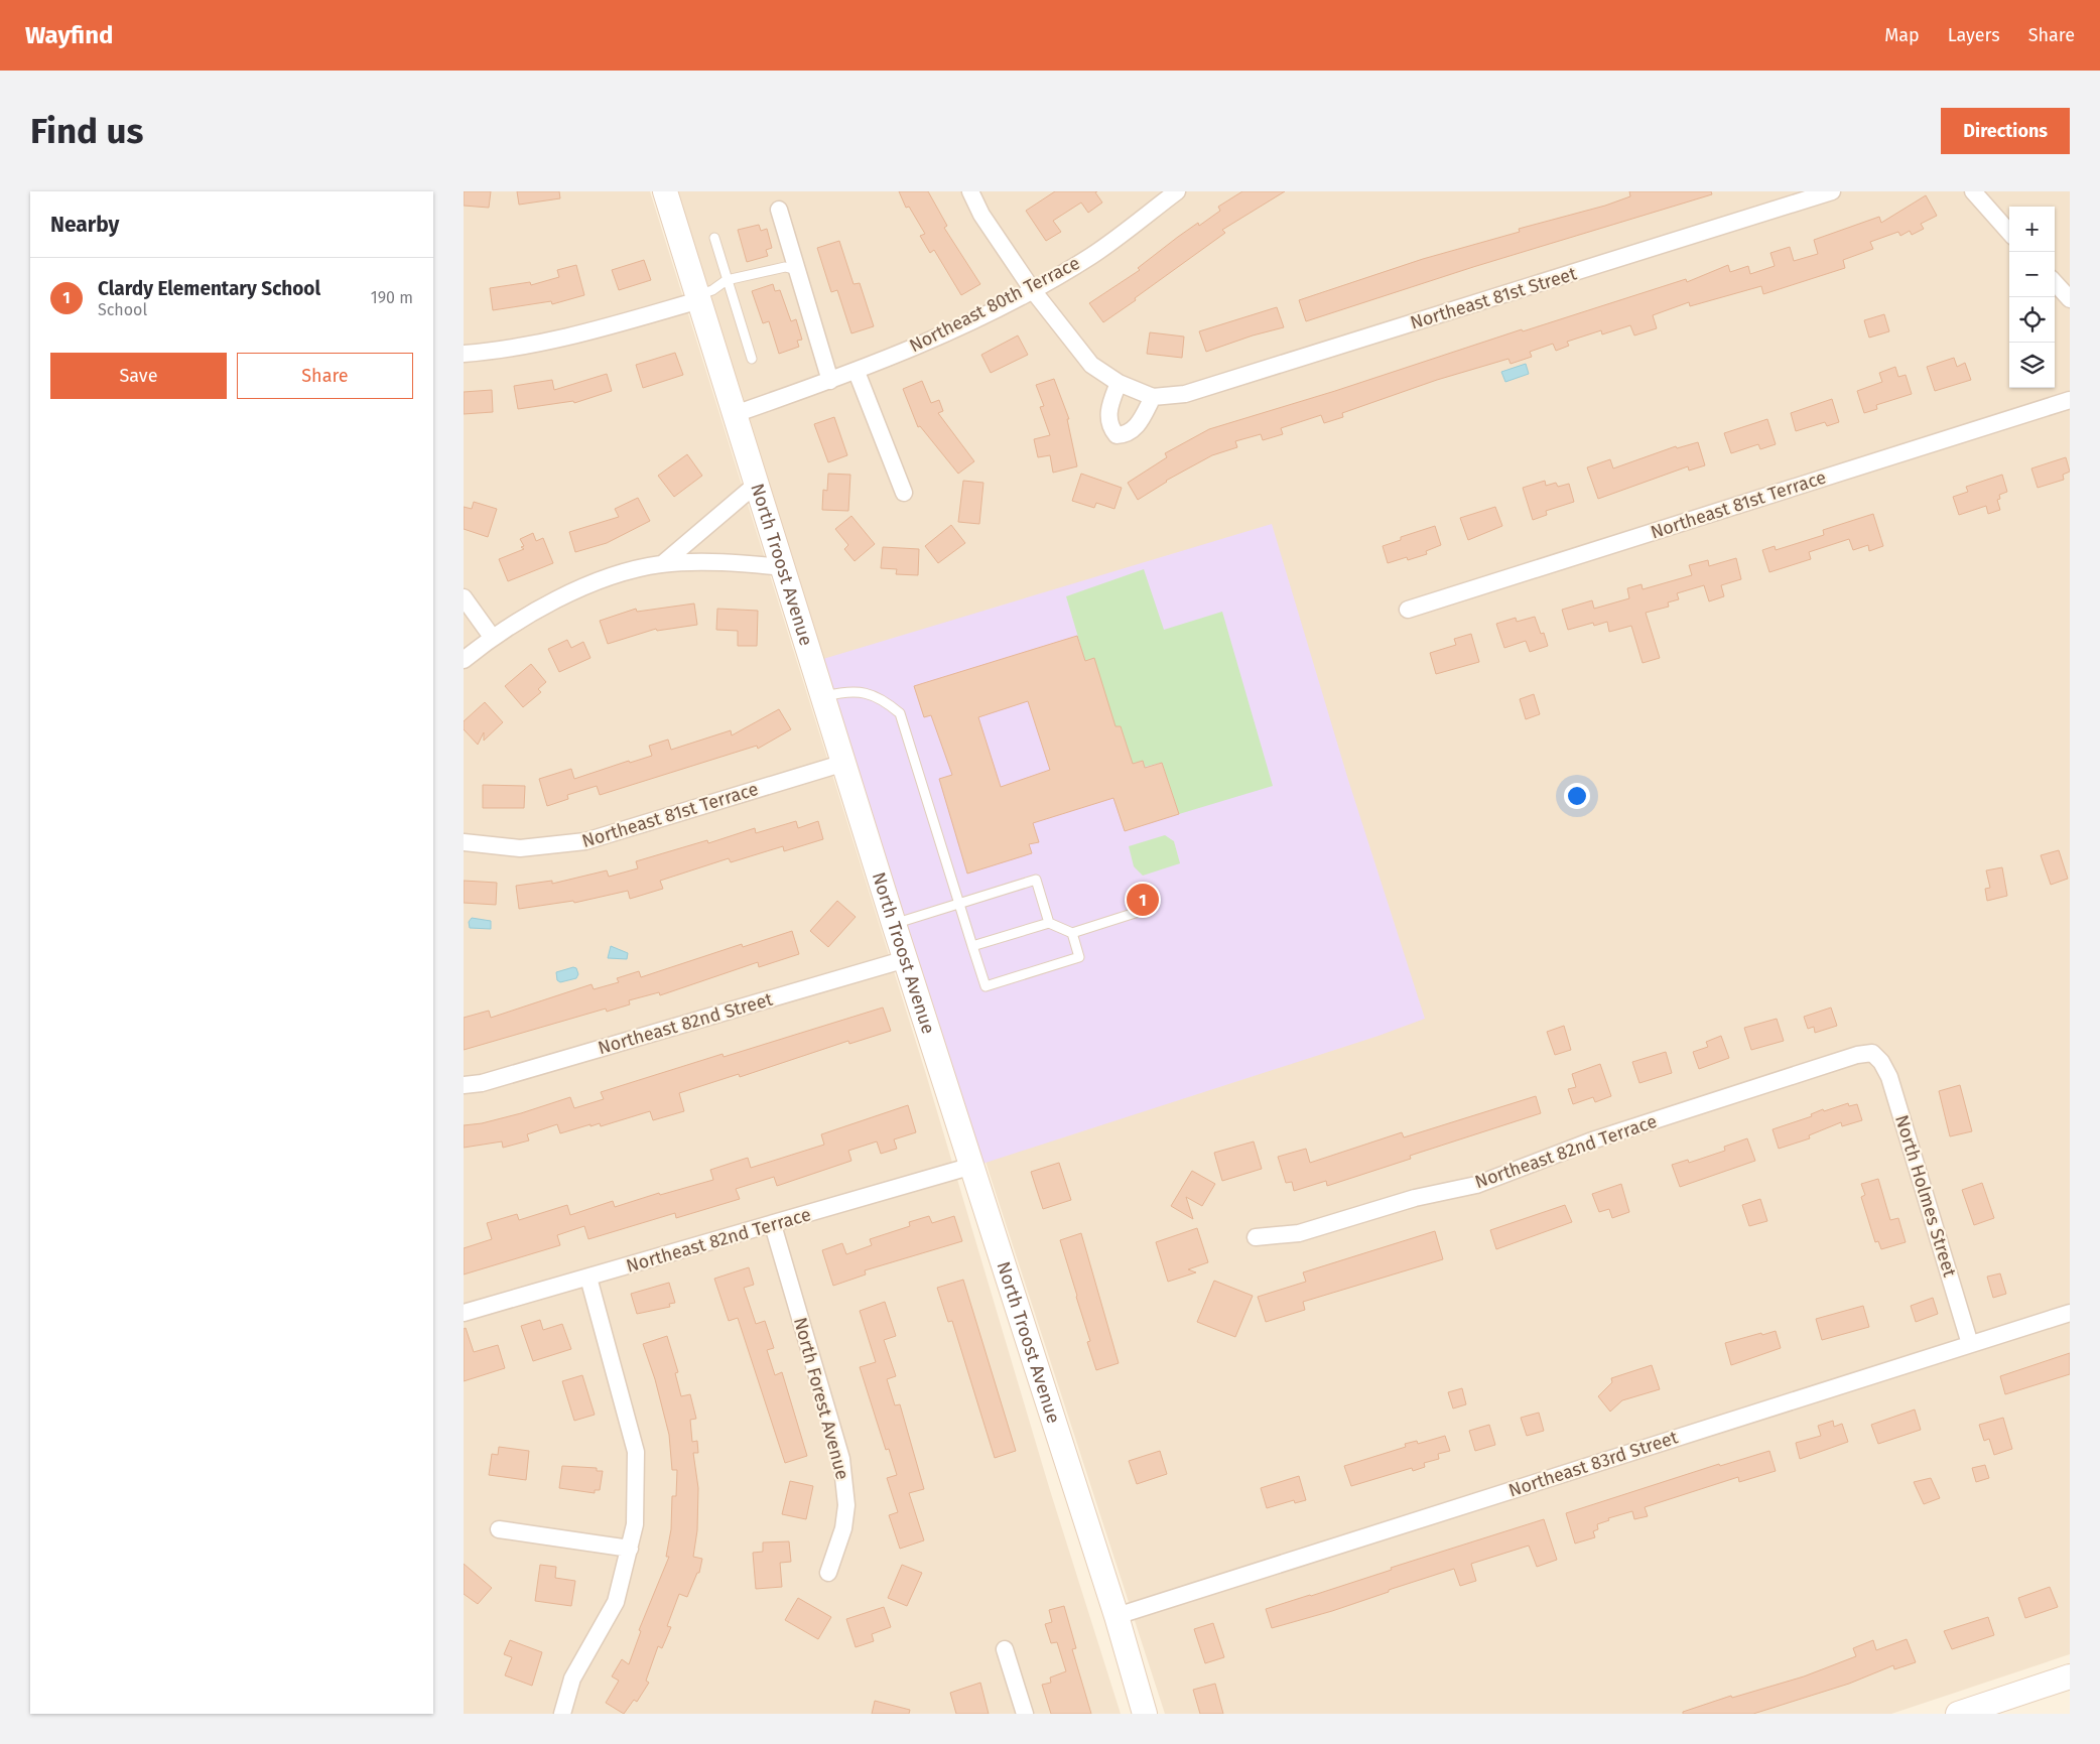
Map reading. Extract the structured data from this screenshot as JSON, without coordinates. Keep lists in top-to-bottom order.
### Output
{
  "streets": {
    "street": [
      "Northeast 81st Street",
      "Northeast 80th Terrace",
      "Northeast 81st Terrace",
      "North Troost Avenue",
      "Northeast 82nd Street",
      "Northeast 82nd Terrace",
      "North Holmes Street",
      "North Forest Avenue",
      "Northeast 83rd Street"
    ]
  },
  "crossings": [
    ["Northeast 80th Terrace", "North Troost Avenue"],
    ["Northeast 81st Terrace", "North Troost Avenue"],
    ["North Troost Avenue", "Northeast 82nd Street"],
    ["North Troost Avenue", "Northeast 82nd Terrace"],
    ["North Troost Avenue", "Northeast 83rd Street"],
    ["Northeast 82nd Terrace", "North Holmes Street"],
    ["Northeast 82nd Terrace", "North Forest Avenue"],
    ["North Holmes Street", "Northeast 83rd Street"]
  ],
  "page": {
    "header": "Wayfind",
    "nav": ["Map", "Layers", "Share"],
    "buttons": [
      "Directions",
      ["Save", "Share"]
    ],
    "title": "Find us",
    "heading": "Nearby",
    "map_buttons": ["+", "−"],
    "list": [
      {
        "mark": "1",
        "name": "Clardy Elementary School",
        "note": "School",
        "value": "190 m"
      }
    ],
    "pins": "1"
  }
}
